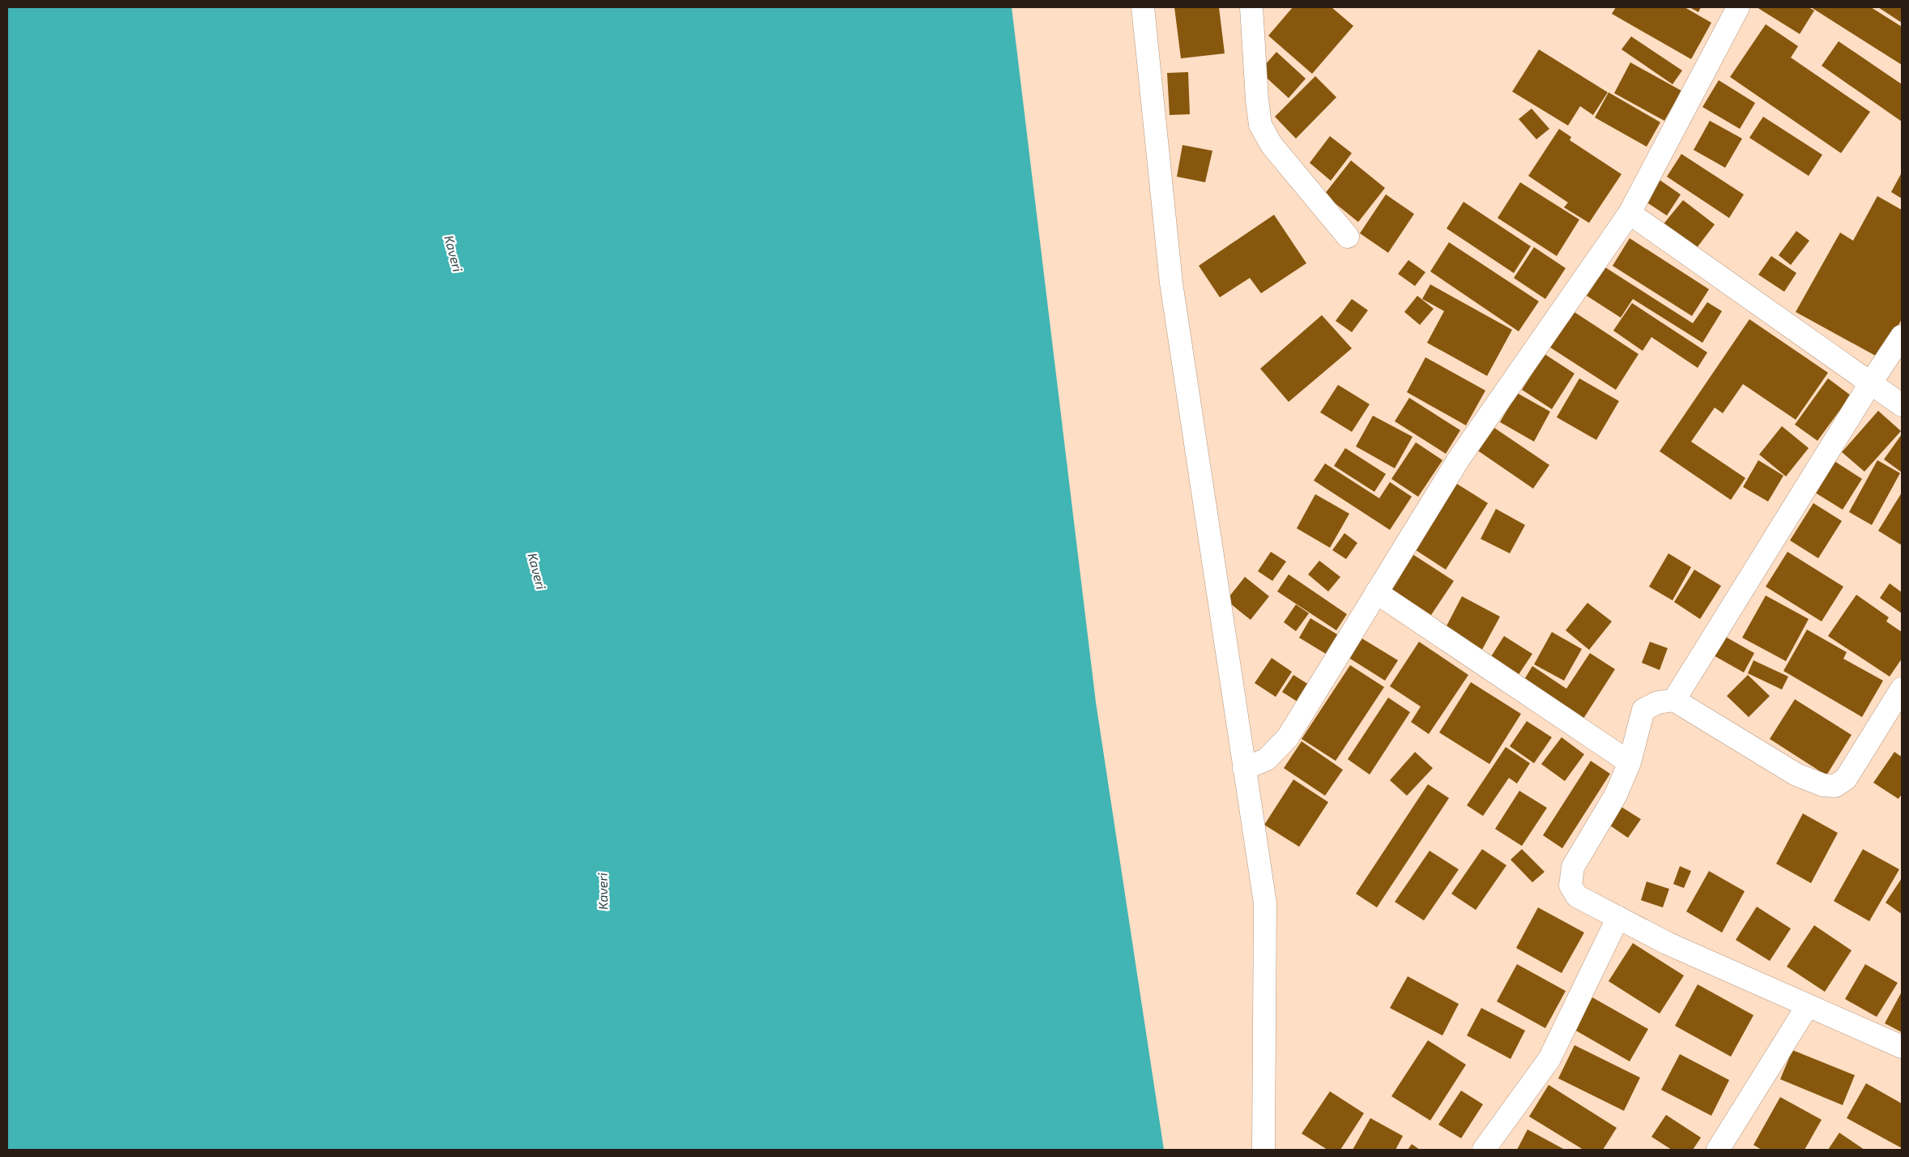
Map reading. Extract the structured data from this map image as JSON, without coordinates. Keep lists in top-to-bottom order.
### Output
{
  "water": ["Kaveri"]
}
